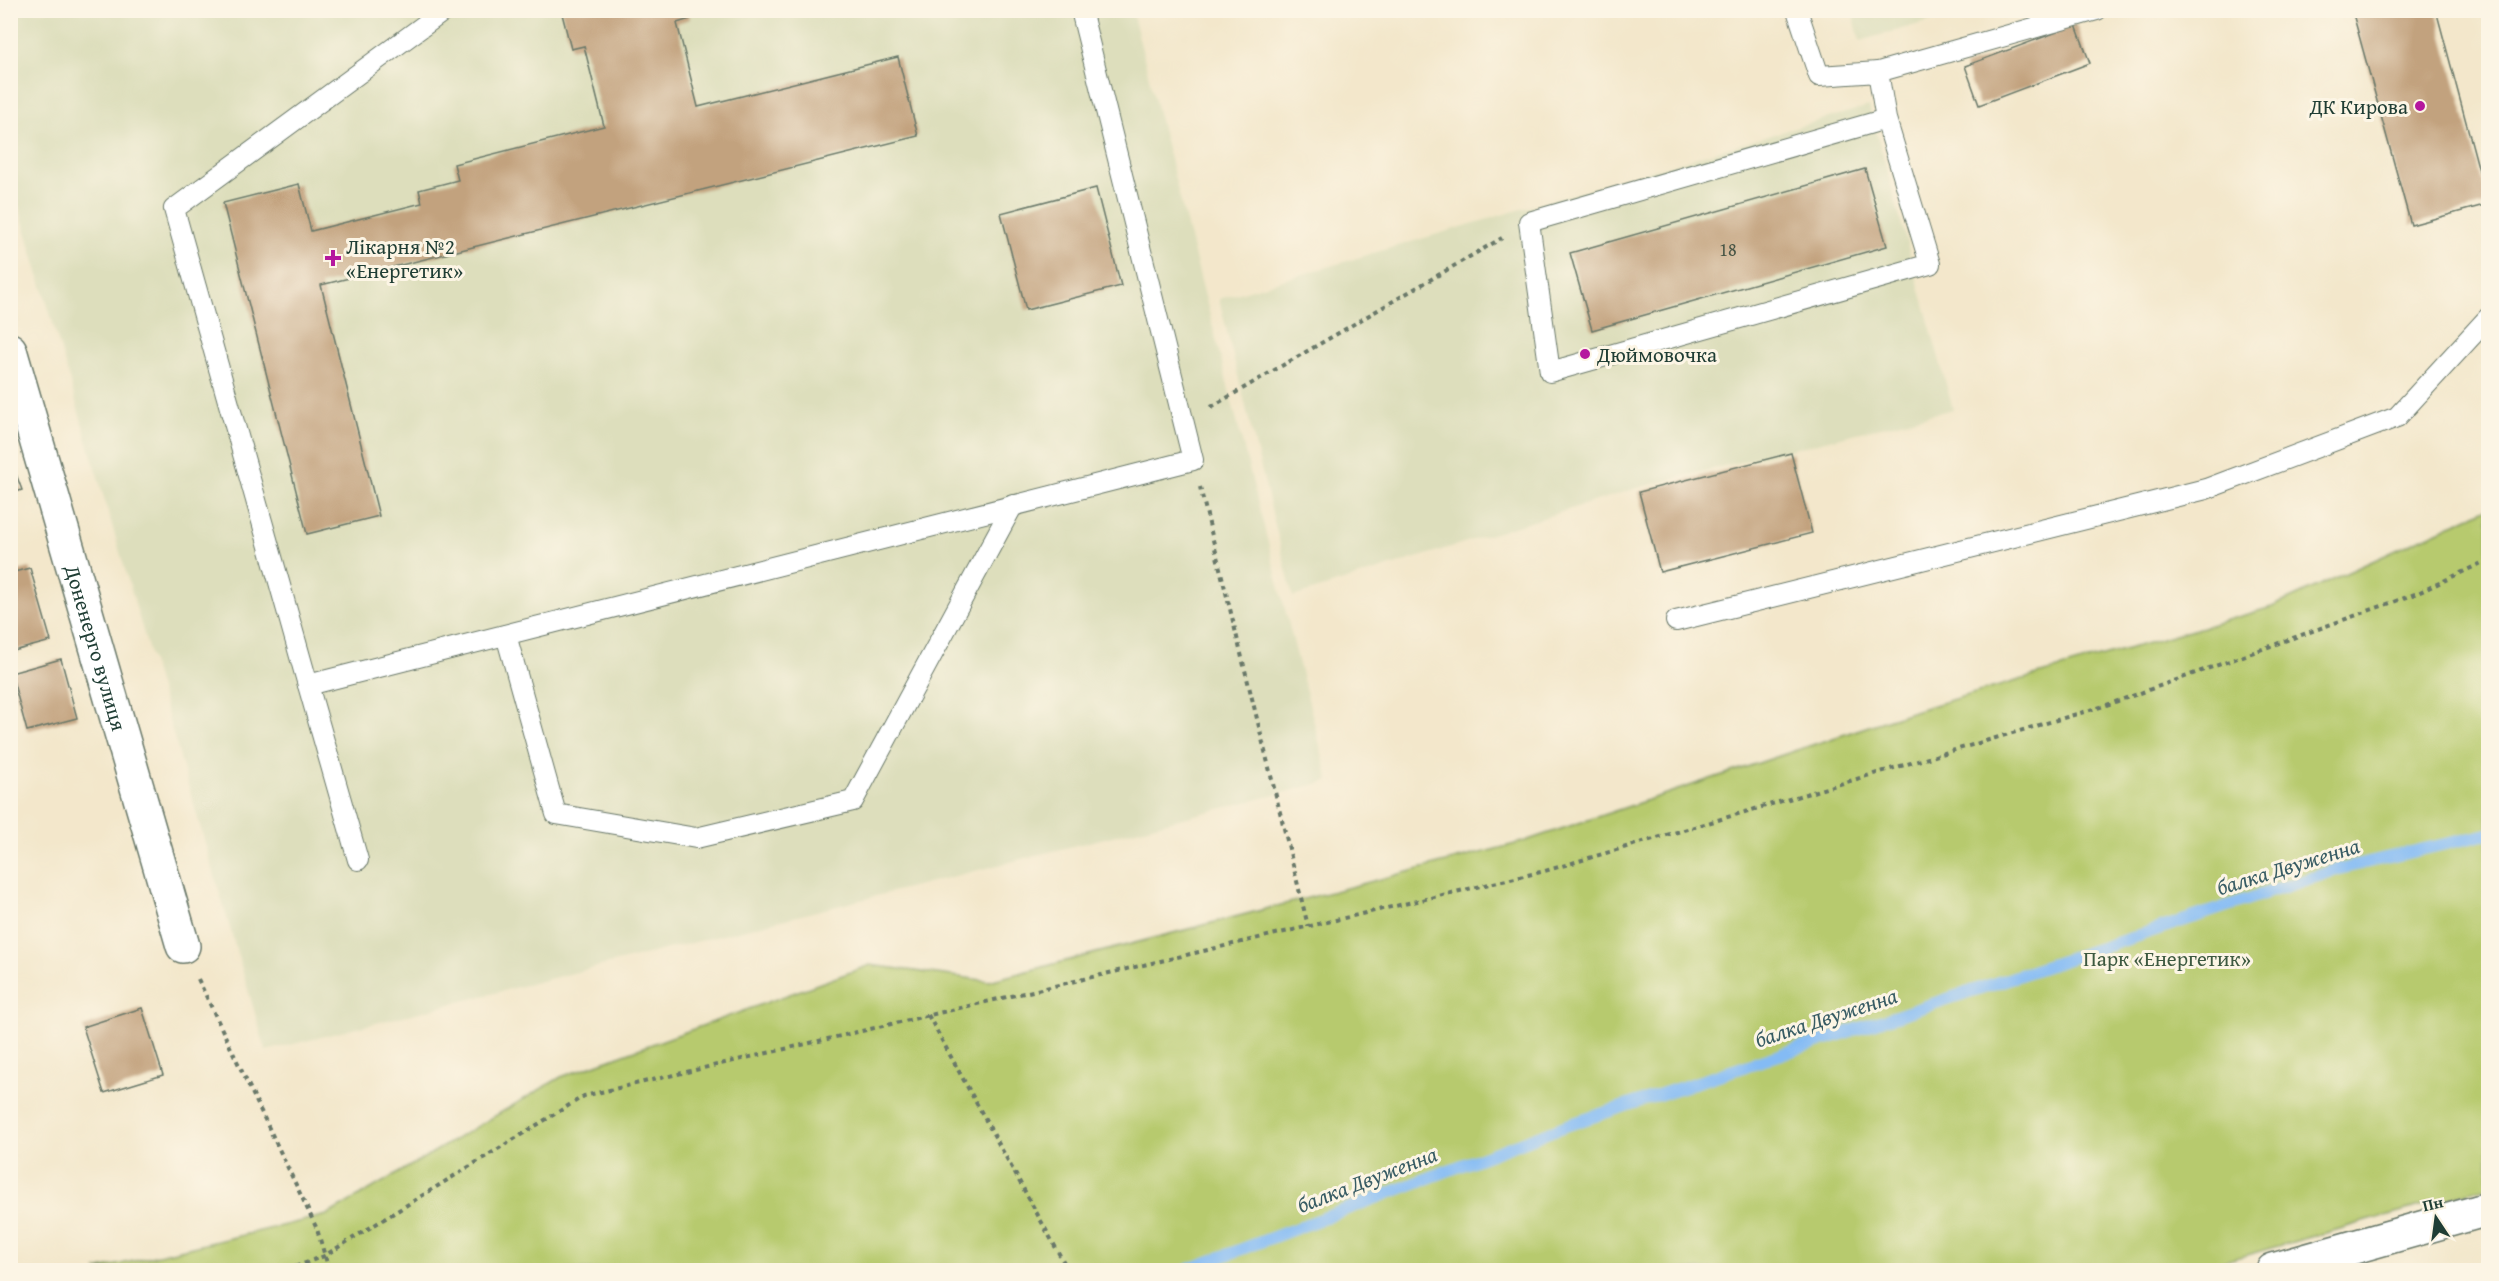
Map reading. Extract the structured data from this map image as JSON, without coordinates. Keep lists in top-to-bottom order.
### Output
{
  "streets": {
    "street": ["Доненерго вулиця"]
  },
  "water": ["балка Двуженна"],
  "parks": ["Парк «Енергетик»"],
  "places": {
    "other": ["ДК Кирова", "Дюймовочка"],
    "health": ["Лікарня №2 «Енергетик»"]
  },
  "house_numbers": ["18"],
  "north": "top"
}
